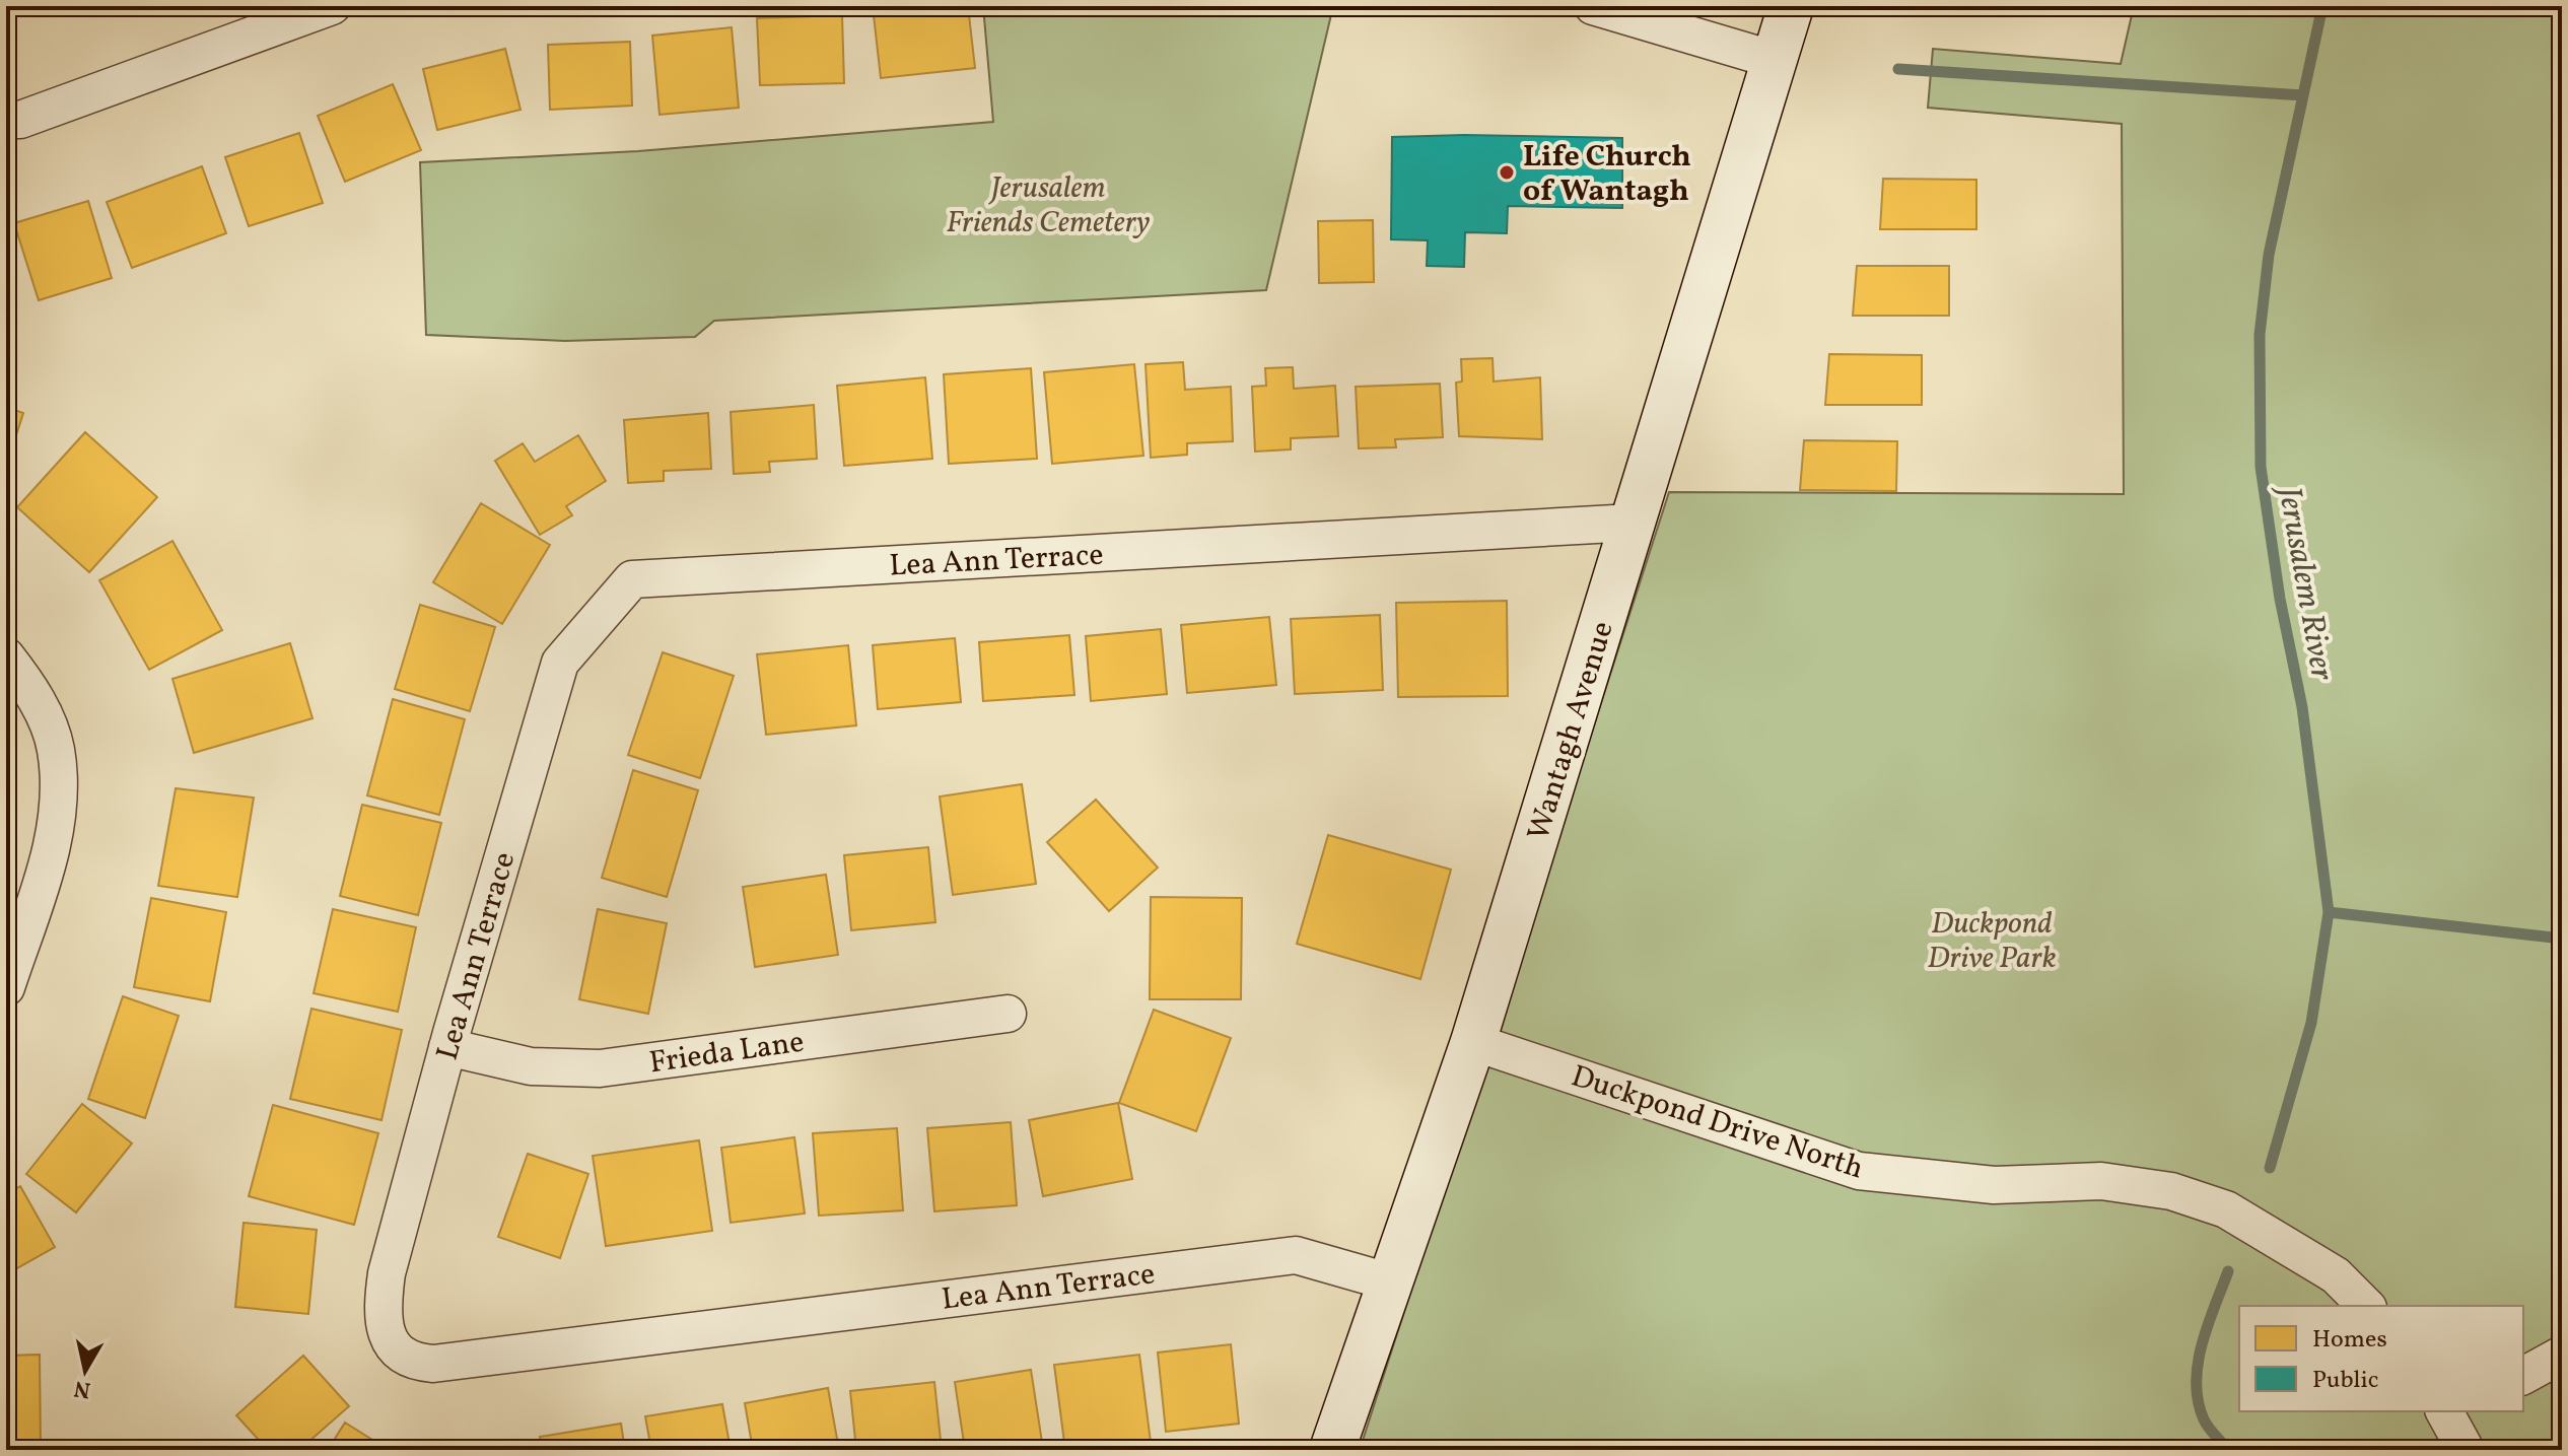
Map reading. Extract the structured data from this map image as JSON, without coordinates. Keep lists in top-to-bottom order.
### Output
{
  "streets": {
    "main road": ["Wantagh Avenue"],
    "street": ["Lea Ann Terrace", "Frieda Lane", "Duckpond Drive North"]
  },
  "crossings": [
    ["Lea Ann Terrace", "Wantagh Avenue"],
    ["Lea Ann Terrace", "Frieda Lane"],
    ["Wantagh Avenue", "Duckpond Drive North"]
  ],
  "water": ["Jerusalem River"],
  "parks": ["Jerusalem Friends Cemetery", "Duckpond Drive Park"],
  "places": ["Life Church of Wantagh"],
  "legend": ["Homes", "Public"],
  "north": "bottom"
}
